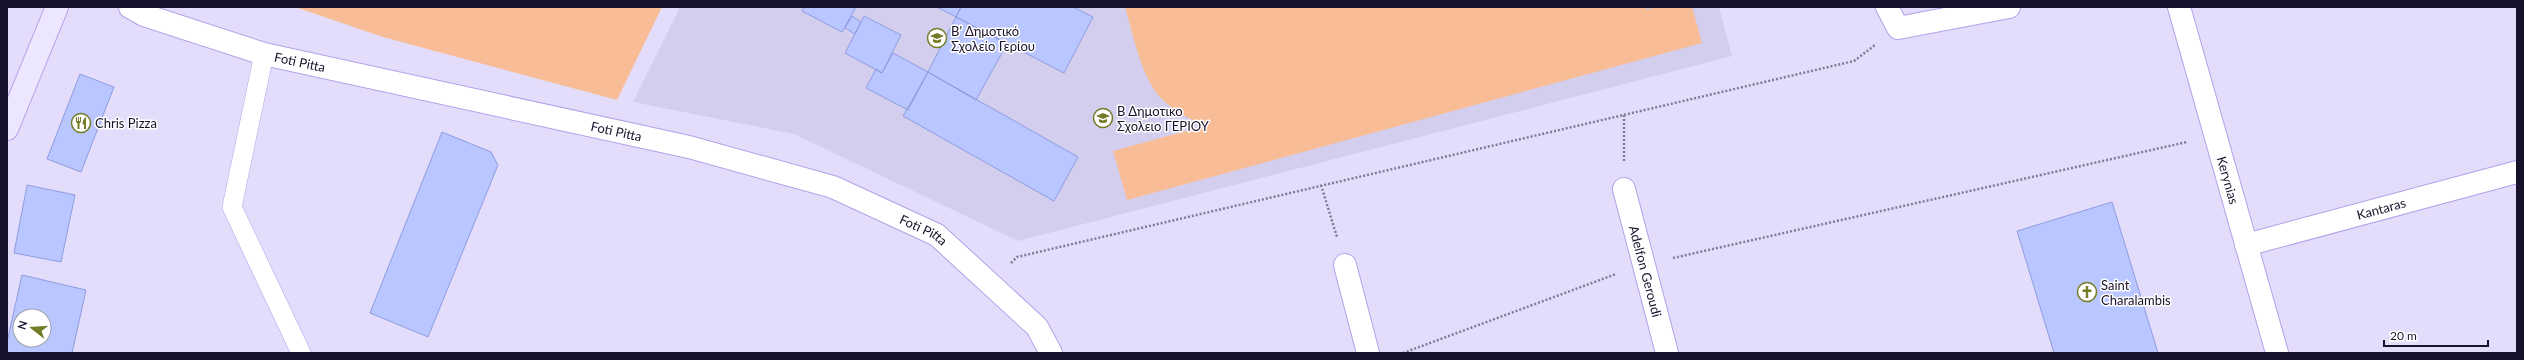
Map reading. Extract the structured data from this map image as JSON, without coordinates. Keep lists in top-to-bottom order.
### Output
{
  "streets": {
    "street": [
      "Foti Pitta",
      "Kerynias",
      "Kantaras",
      "Adelfon Geroudi"
    ]
  },
  "crossings": [
    ["Kerynias", "Kantaras"]
  ],
  "places": {
    "school or university": ["Β' Δημοτικό Σχολείο Γερίου", "Β Δημοτικο Σχολειο ΓΕΡΙΟΥ"],
    "restaurant": ["Chris Pizza"],
    "church": ["Saint Charalambis"]
  },
  "scale_bar": "20 m",
  "north": "left"
}
